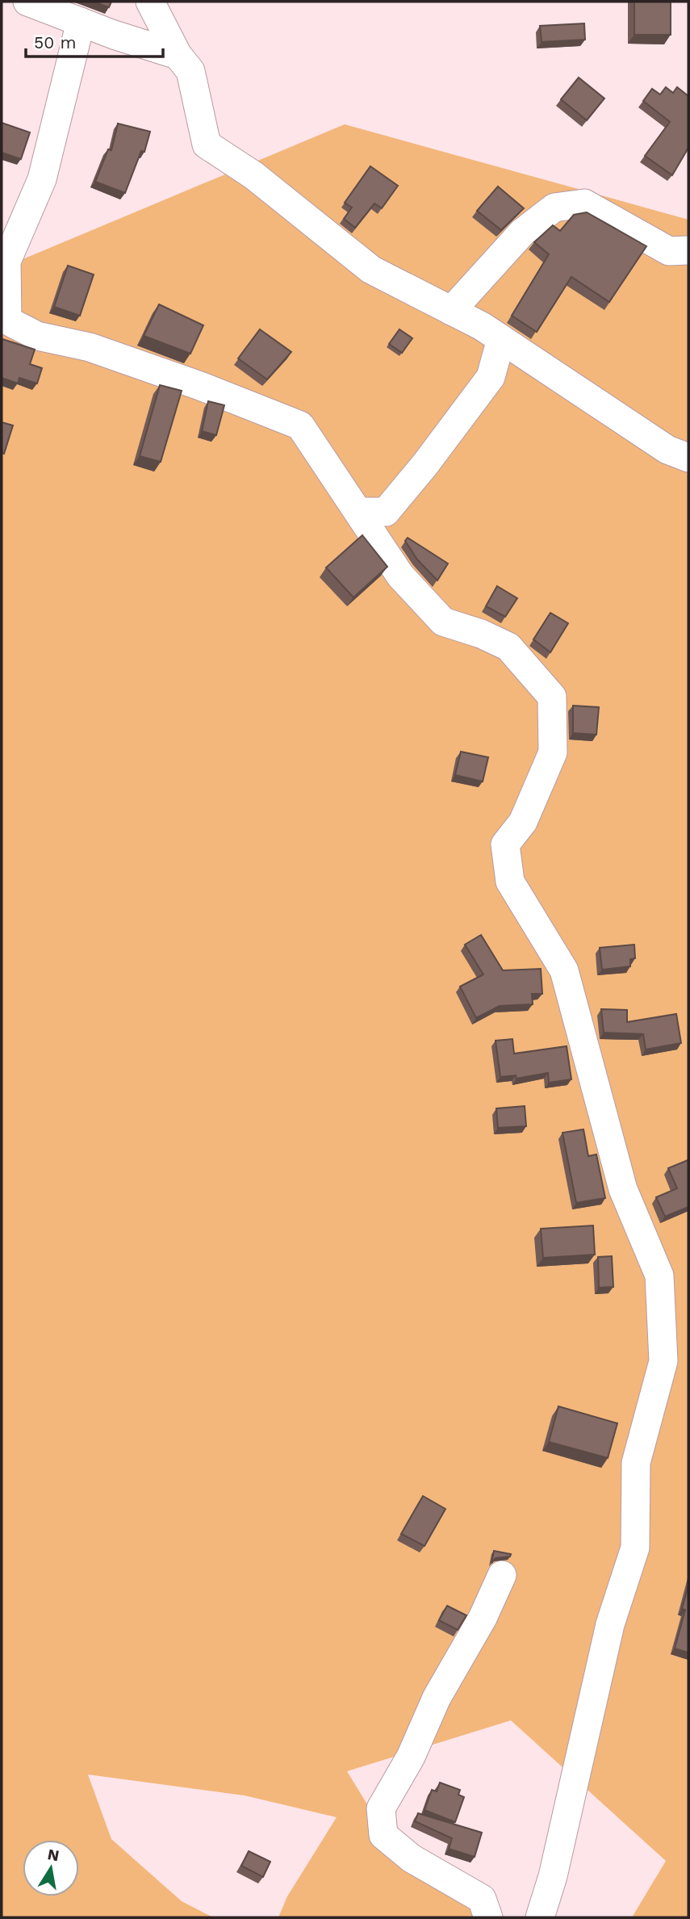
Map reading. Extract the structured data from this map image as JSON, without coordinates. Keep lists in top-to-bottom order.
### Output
{
  "scale_bar": "50 m",
  "north": "top"
}
